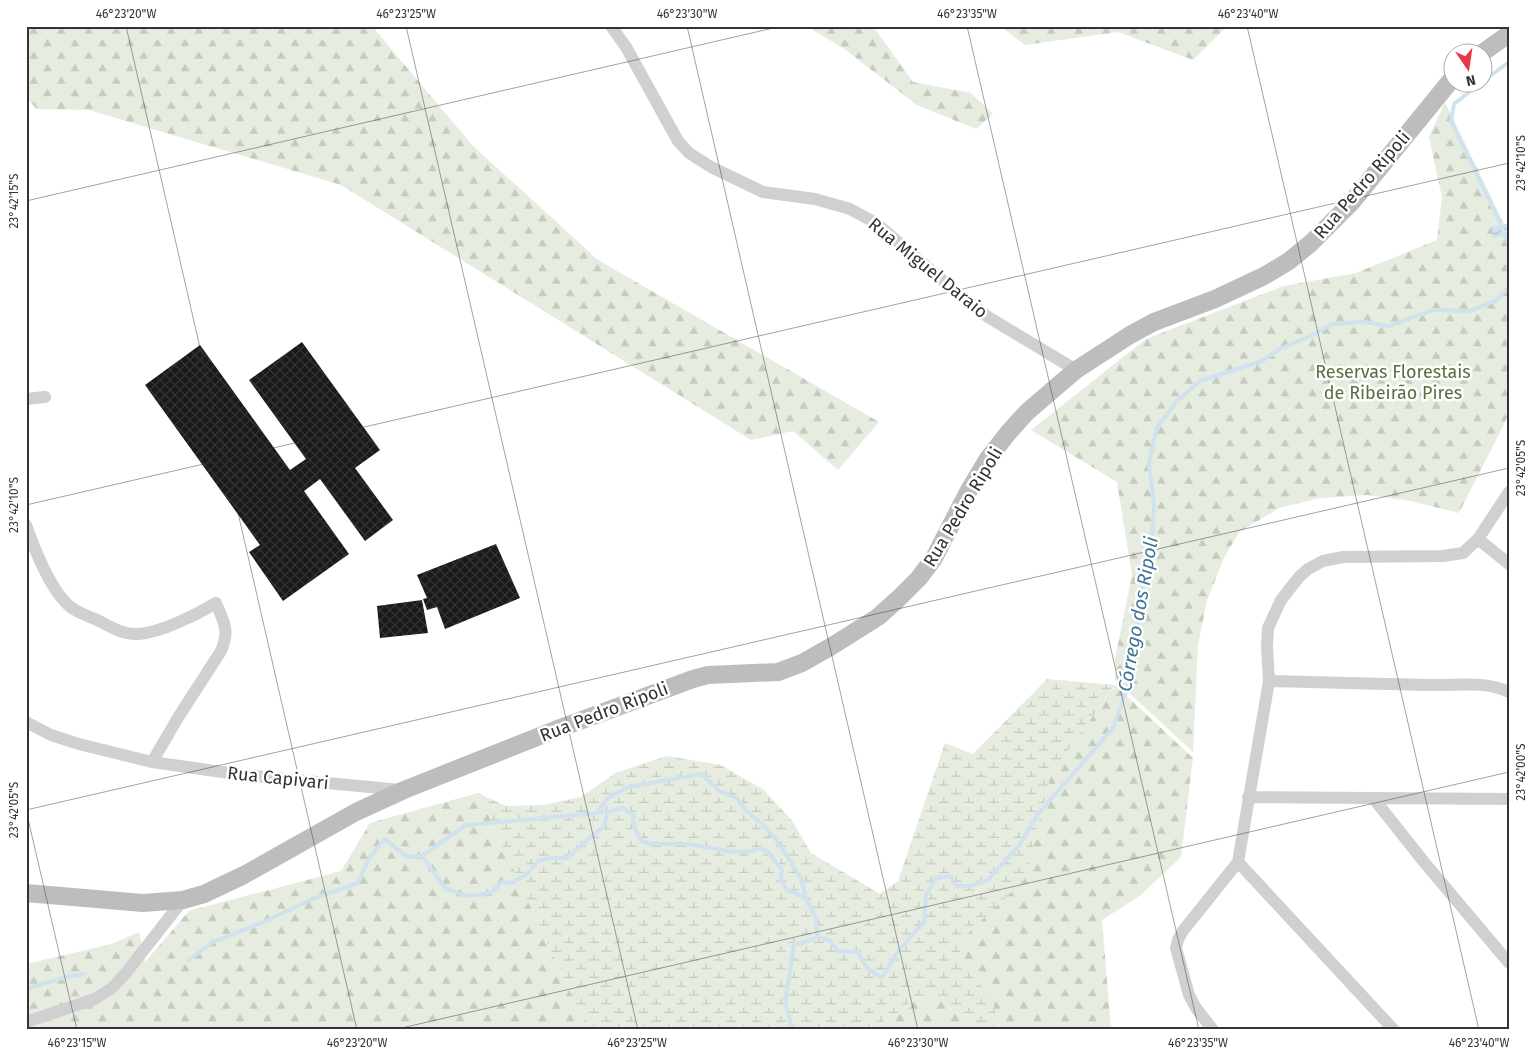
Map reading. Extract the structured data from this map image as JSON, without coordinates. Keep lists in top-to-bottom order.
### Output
{
  "streets": {
    "street": ["Rua Pedro Ripoli", "Rua Miguel Daraio", "Rua Capivari"]
  },
  "crossings": [
    ["Rua Pedro Ripoli", "Rua Miguel Daraio"],
    ["Rua Pedro Ripoli", "Rua Capivari"]
  ],
  "water": ["Córrego dos Ripoli"],
  "parks": ["Reservas Florestais de Ribeirão Pires"],
  "north": "bottom",
  "coordinates": [
    "46°23'20\"W",
    "46°23'25\"W",
    "46°23'30\"W",
    "46°23'35\"W",
    "46°23'40\"W",
    "23°42'10\"S",
    "23°42'15\"S",
    "23°42'05\"S",
    "23°42'00\"S",
    "46°23'15\"W"
  ]
}
